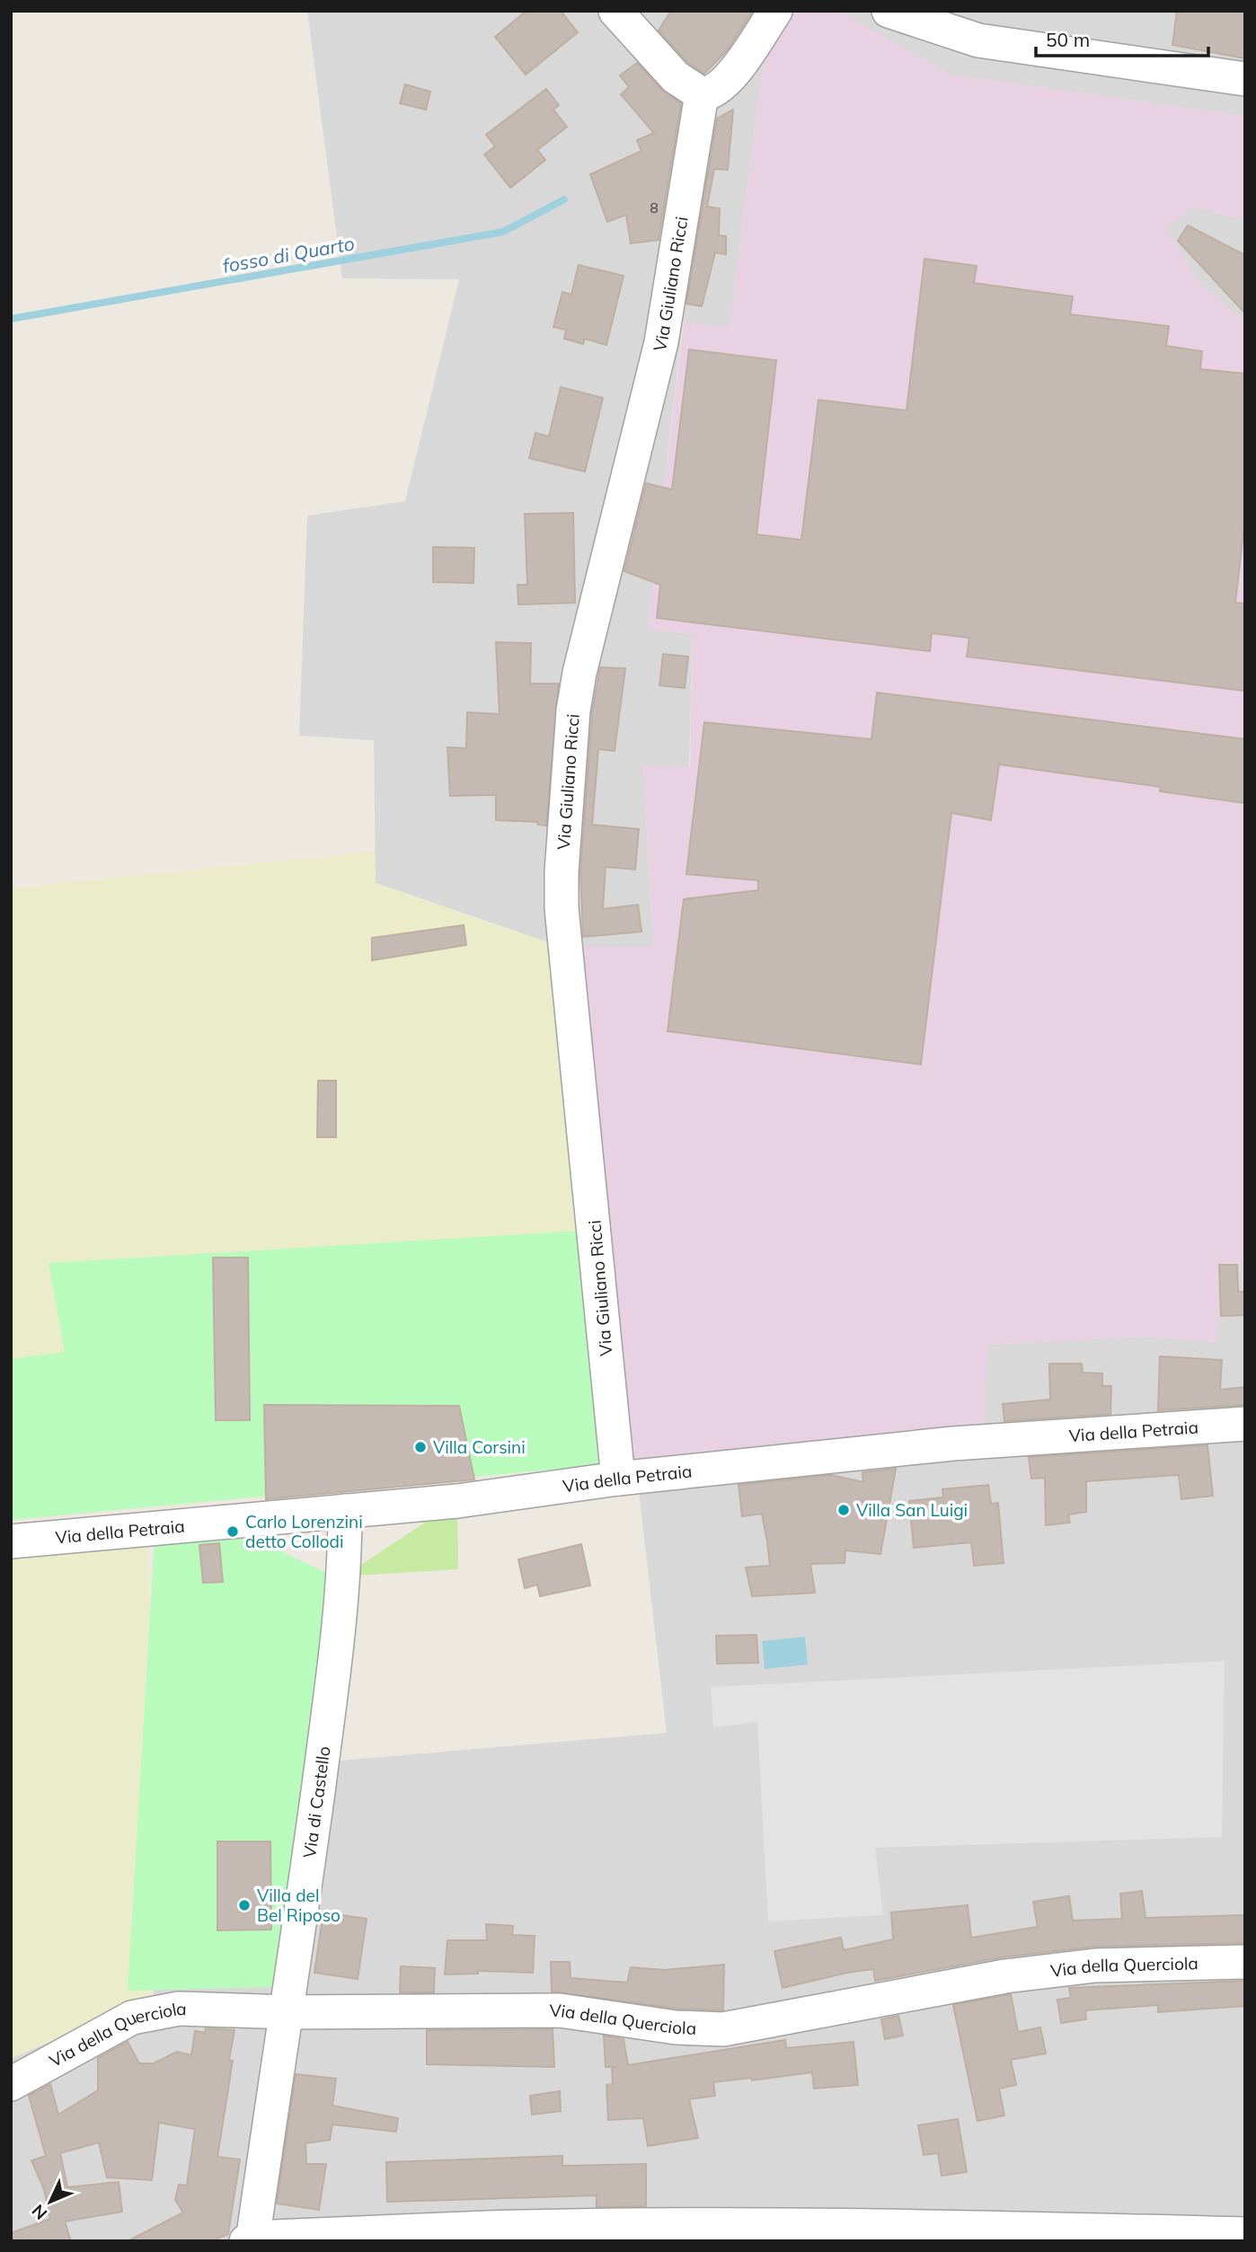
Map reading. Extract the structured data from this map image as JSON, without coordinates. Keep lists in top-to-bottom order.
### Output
{
  "streets": {
    "street": [
      "Via Giuliano Ricci",
      "Via della Petraia",
      "Via di Castello",
      "Via della Querciola"
    ]
  },
  "crossings": [
    ["Via Giuliano Ricci", "Via della Petraia"],
    ["Via della Petraia", "Via di Castello"],
    ["Via di Castello", "Via della Querciola"]
  ],
  "water": ["fosso di Quarto"],
  "places": [
    "Villa Corsini",
    "Villa San Luigi",
    "Carlo Lorenzini detto Collodi",
    "Villa del Bel Riposo"
  ],
  "house_numbers": ["8"],
  "scale_bar": "50 m",
  "north": "bottom left"
}
